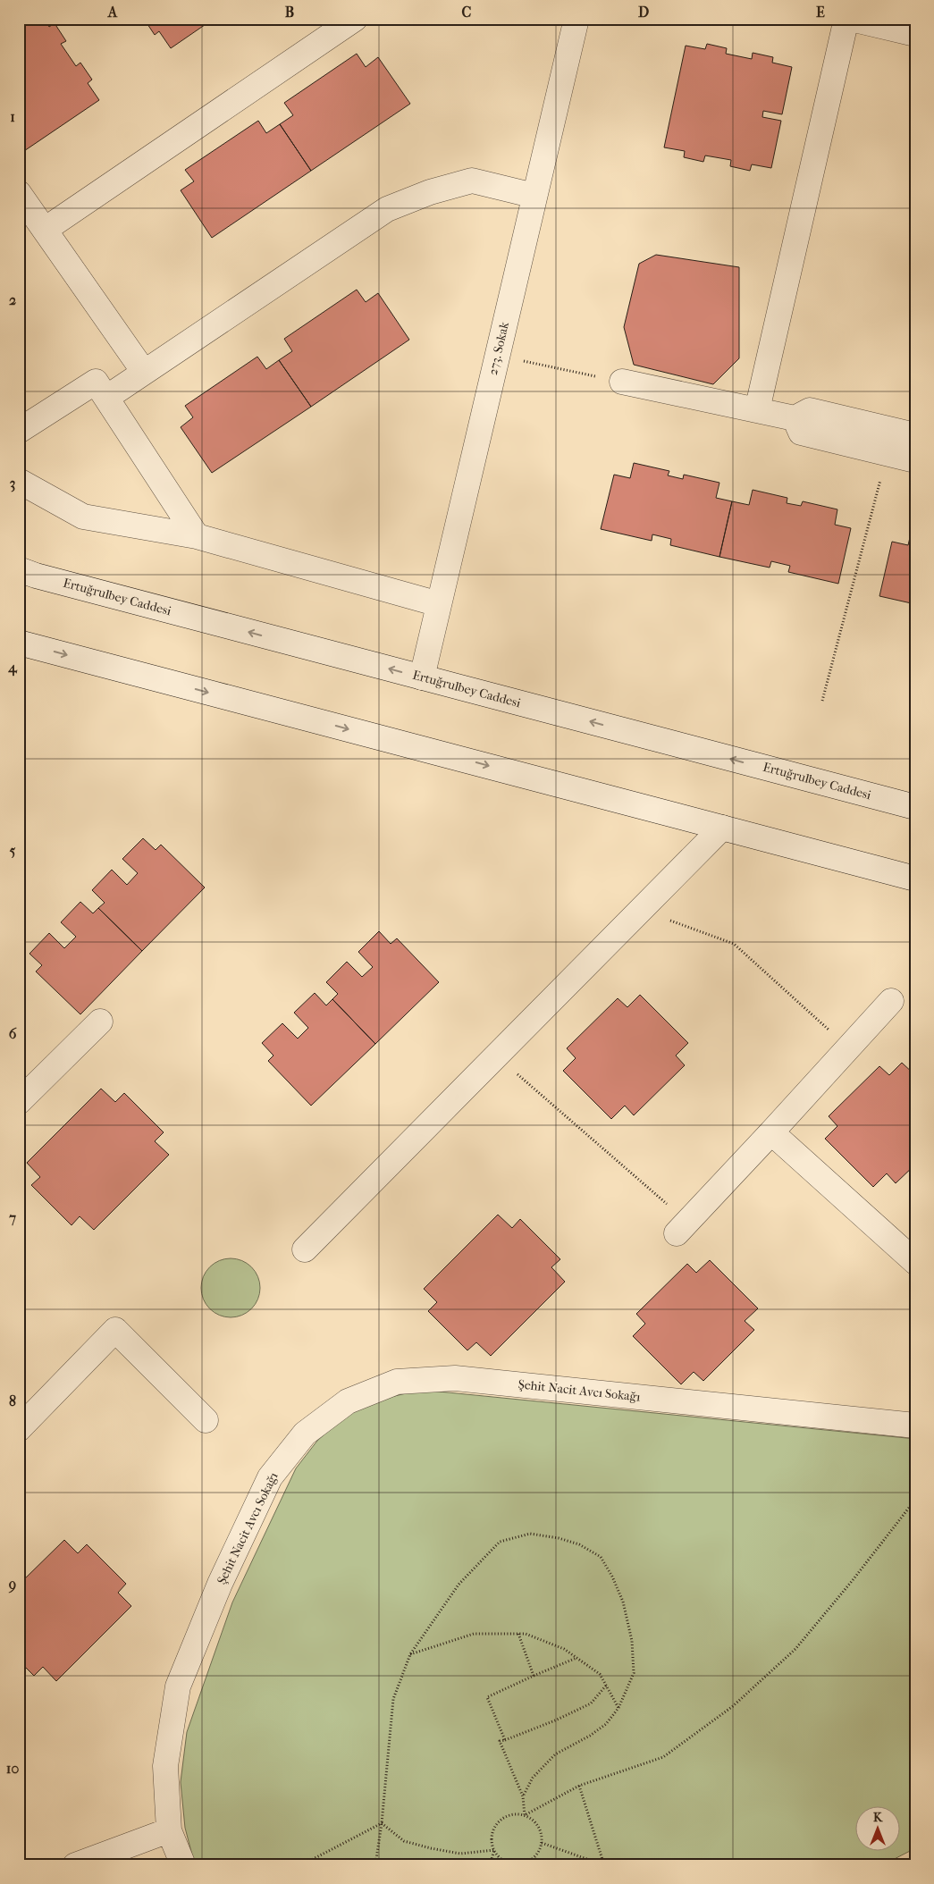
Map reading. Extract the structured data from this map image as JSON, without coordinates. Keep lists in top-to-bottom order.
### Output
{
  "streets": {
    "street": ["273. Sokak", "Ertuğrulbey Caddesi", "Şehit Nacit Avcı Sokağı"]
  },
  "crossings": [
    ["273. Sokak", "Ertuğrulbey Caddesi"]
  ],
  "north": "top",
  "grid": {
    "columns": [
      "A",
      "B",
      "C",
      "D",
      "E"
    ],
    "rows": [
      "1",
      "2",
      "3",
      "4",
      "5",
      "6",
      "7",
      "8",
      "9",
      "10"
    ]
  }
}
